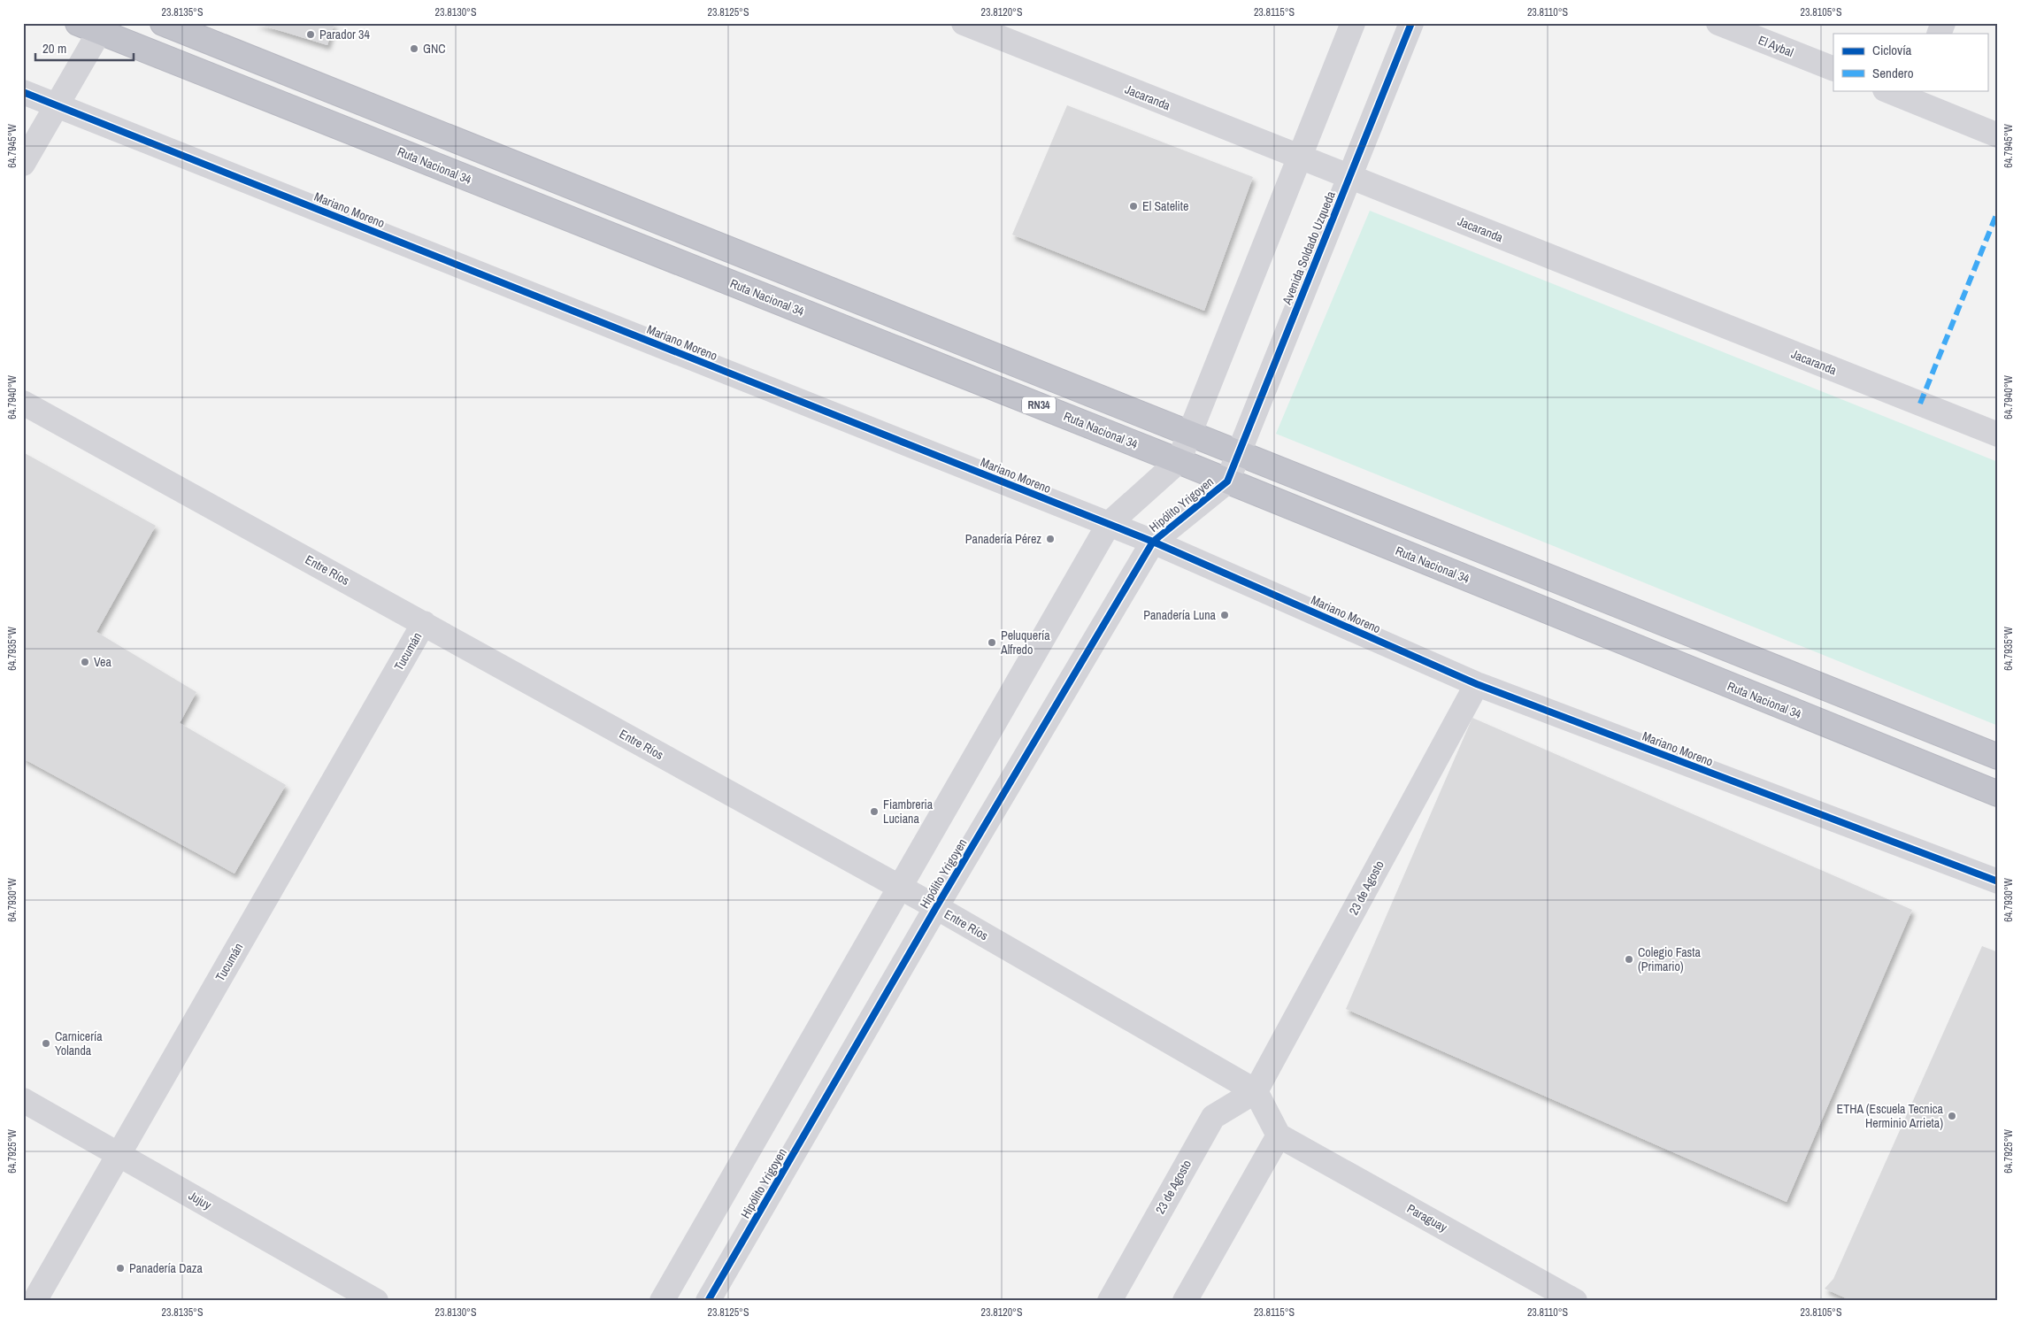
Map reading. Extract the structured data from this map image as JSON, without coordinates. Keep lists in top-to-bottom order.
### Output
{
  "streets": {
    "highway": ["Ruta Nacional 34", "RN34"],
    "street": [
      "El Aybal",
      "Jacaranda",
      "Mariano Moreno",
      "Avenida Soldado Uzqueda",
      "Hipólito Yrigoyen",
      "Entre Ríos",
      "Tucumán",
      "23 de Agosto",
      "Jujuy",
      "Paraguay"
    ]
  },
  "crossings": [
    ["Jacaranda", "Avenida Soldado Uzqueda"],
    ["Ruta Nacional 34", "Avenida Soldado Uzqueda"],
    ["Ruta Nacional 34", "Hipólito Yrigoyen"],
    ["Mariano Moreno", "Hipólito Yrigoyen"],
    ["Mariano Moreno", "23 de Agosto"],
    ["Avenida Soldado Uzqueda", "RN34"],
    ["Avenida Soldado Uzqueda", "Hipólito Yrigoyen"],
    ["Hipólito Yrigoyen", "Entre Ríos"],
    ["Entre Ríos", "Tucumán"],
    ["Entre Ríos", "23 de Agosto"],
    ["Tucumán", "Jujuy"]
  ],
  "places": [
    "Parador 34",
    "GNC",
    "El Satelite",
    "Panadería Pérez",
    "Panadería Luna",
    "Peluquería Alfredo",
    "Vea",
    "Fiambreria Luciana",
    "Colegio Fasta (Primario)",
    "Carnicería Yolanda",
    "ETHA (Escuela Tecnica Herminio Arrieta)",
    "Panadería Daza"
  ],
  "legend": ["Ciclovía", "Sendero"],
  "scale_bar": "20 m",
  "coordinates": [
    "23.8135°S",
    "23.8130°S",
    "23.8125°S",
    "23.8120°S",
    "23.8115°S",
    "23.8110°S",
    "23.8105°S",
    "64.7945°W",
    "64.7940°W",
    "64.7935°W",
    "64.7930°W",
    "64.7925°W"
  ]
}
